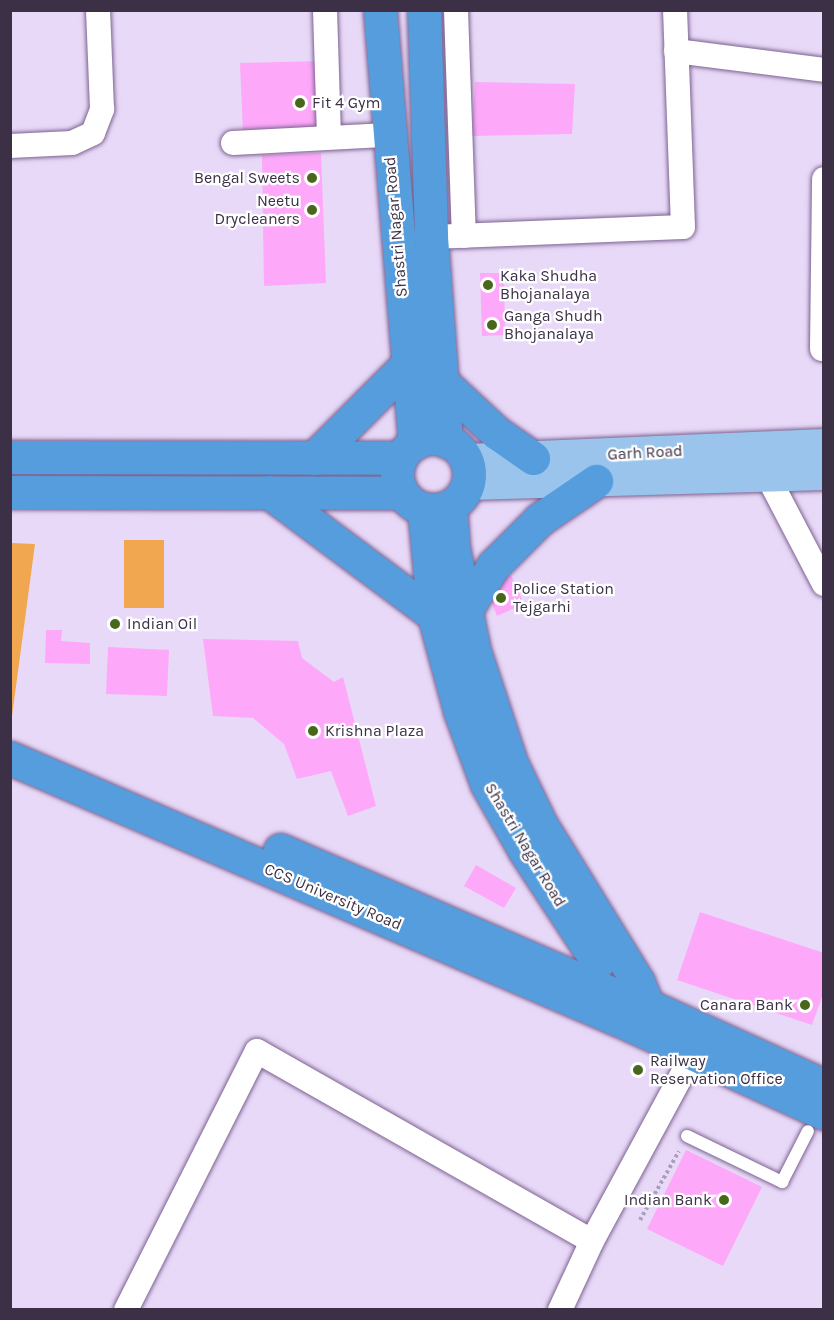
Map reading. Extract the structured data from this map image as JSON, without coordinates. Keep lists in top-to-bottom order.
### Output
{
  "streets": {
    "highway": ["Shastri Nagar Road", "CCS University Road"],
    "main road": ["Garh Road"]
  },
  "crossings": [
    ["Shastri Nagar Road", "Garh Road"],
    ["Shastri Nagar Road", "CCS University Road"]
  ],
  "places": [
    "Fit 4 Gym",
    "Bengal Sweets",
    "Neetu Drycleaners",
    "Kaka Shudha Bhojanalaya",
    "Ganga Shudh Bhojanalaya",
    "Police Station Tejgarhi",
    "Indian Oil",
    "Krishna Plaza",
    "Canara Bank",
    "Railway Reservation Office",
    "Indian Bank"
  ]
}
